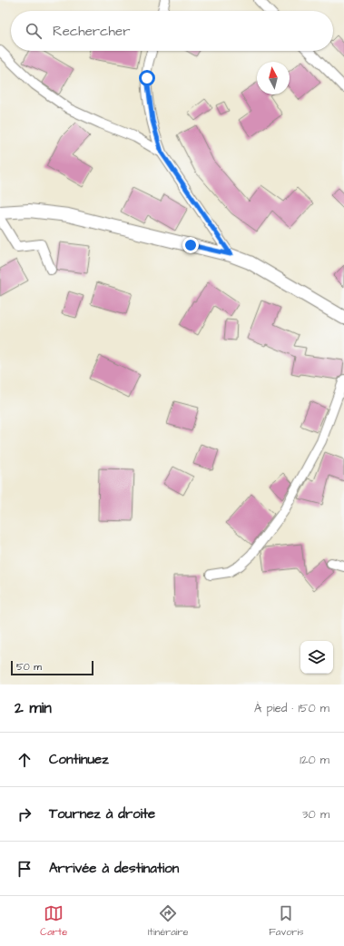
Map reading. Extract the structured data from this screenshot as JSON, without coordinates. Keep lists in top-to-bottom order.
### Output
{
  "scale_bar": "50 m",
  "north": "top",
  "page": {
    "search": "Rechercher",
    "scale": "50 m",
    "heading": ["2 min", "À pied · 150 m"],
    "list": [
      ["Continuez", "120 m"],
      ["Tournez à droite", "30 m"],
      "Arrivée à destination"
    ],
    "nav": ["Carte", "Itinéraire", "Favoris"]
  }
}
